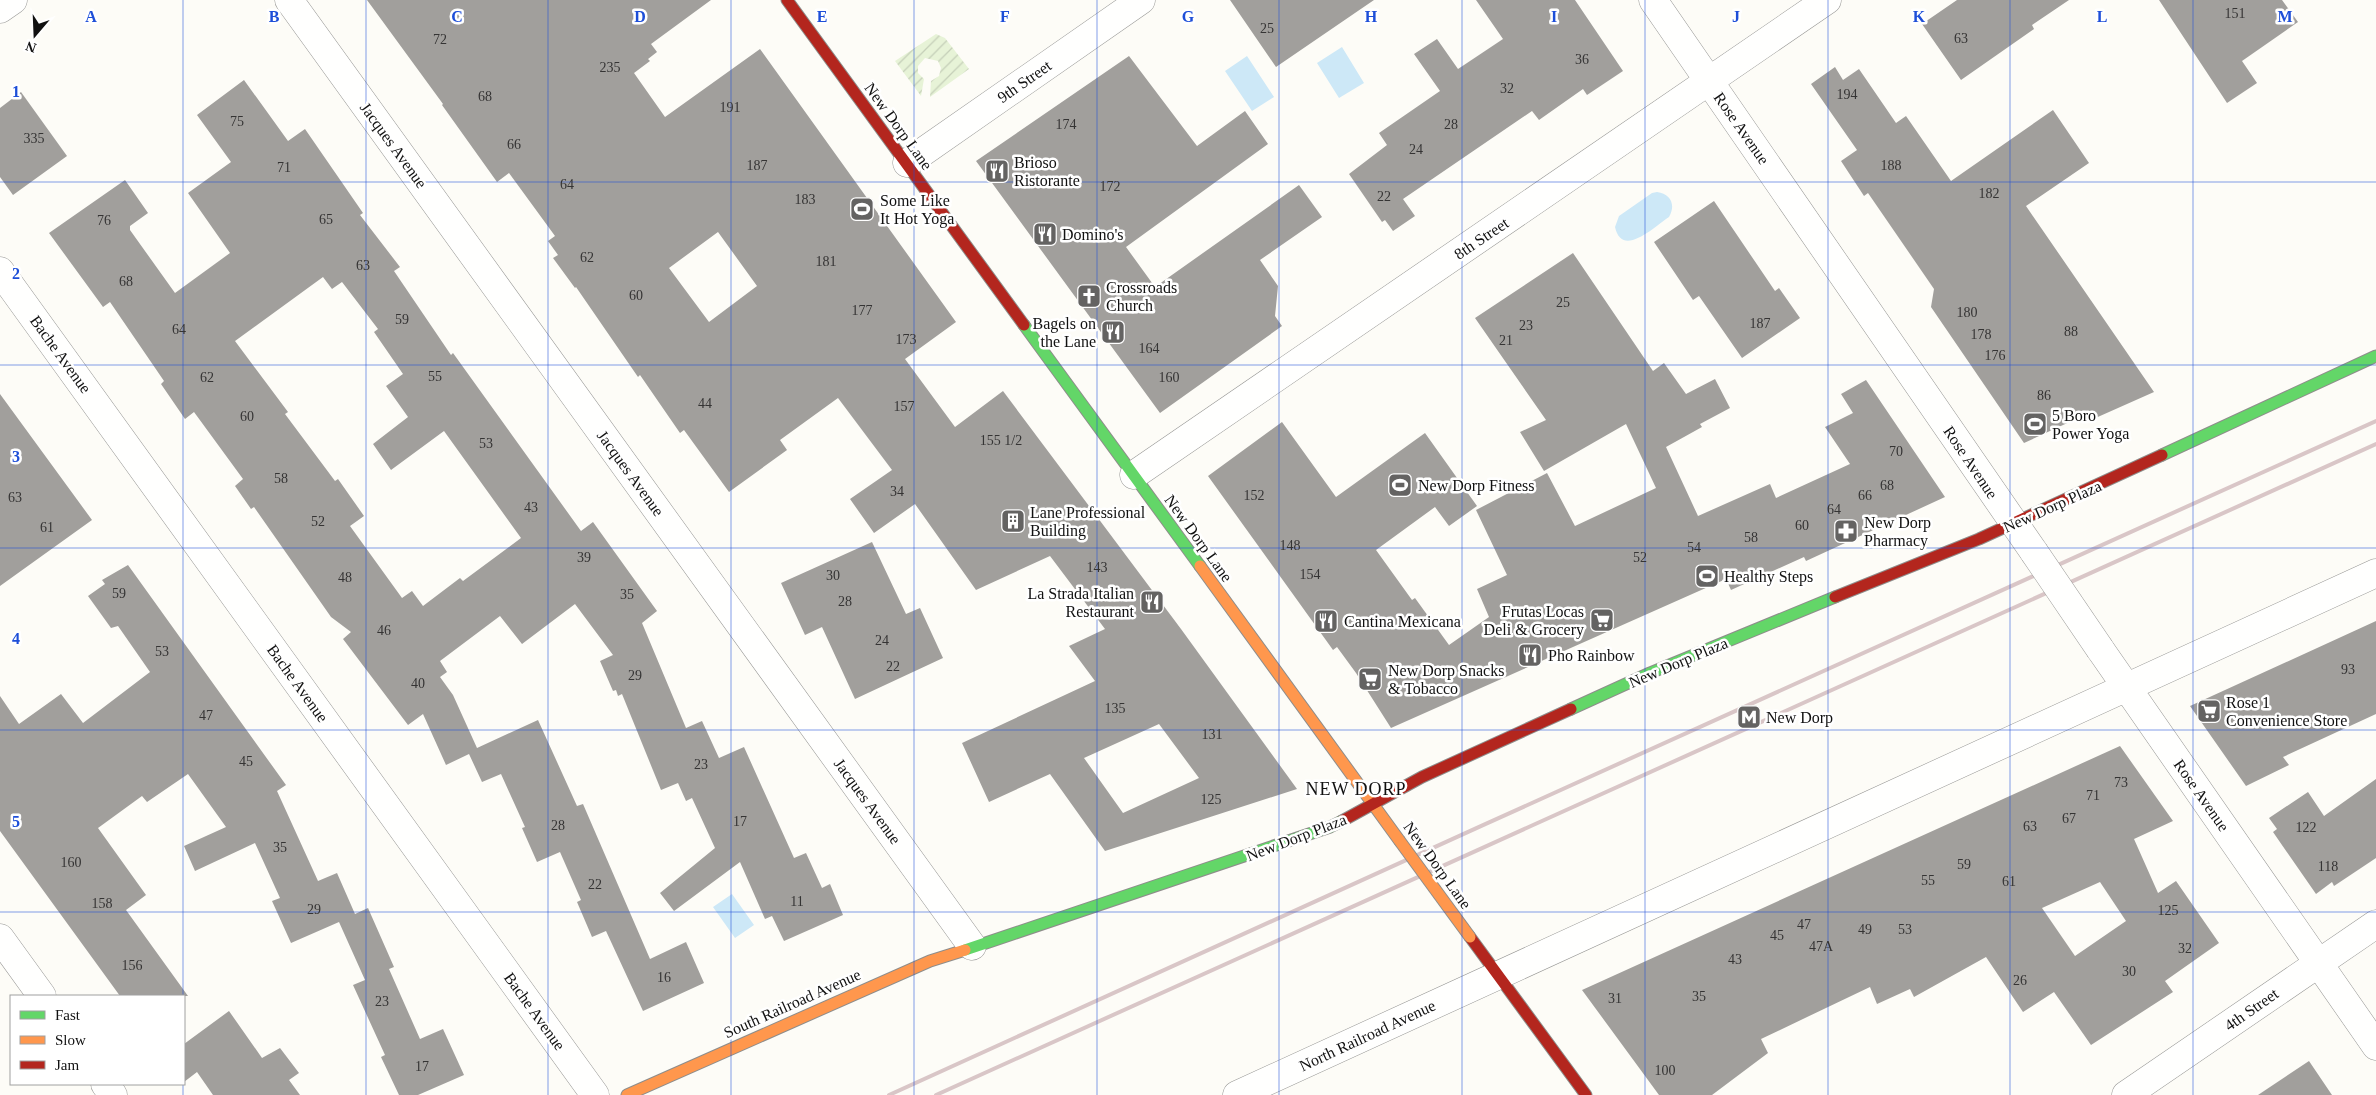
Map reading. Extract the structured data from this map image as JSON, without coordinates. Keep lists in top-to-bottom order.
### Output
{
  "streets": {
    "street": [
      "9th Street",
      "New Dorp Lane",
      "Rose Avenue",
      "Jacques Avenue",
      "8th Street",
      "Bache Avenue",
      "New Dorp Plaza",
      "South Railroad Avenue",
      "4th Street",
      "North Railroad Avenue"
    ]
  },
  "crossings": [
    ["9th Street", "New Dorp Lane"],
    ["New Dorp Lane", "8th Street"],
    ["New Dorp Lane", "New Dorp Plaza"],
    ["New Dorp Lane", "North Railroad Avenue"],
    ["Rose Avenue", "8th Street"],
    ["Rose Avenue", "New Dorp Plaza"],
    ["Rose Avenue", "4th Street"],
    ["Jacques Avenue", "New Dorp Plaza"],
    ["Jacques Avenue", "South Railroad Avenue"],
    ["New Dorp Plaza", "South Railroad Avenue"]
  ],
  "districts": ["NEW DORP"],
  "places": {
    "restaurant": [
      "Brioso Ristorante",
      "Domino's",
      "Bagels on the Lane",
      "La Strada Italian Restaurant",
      "Cantina Mexicana",
      "Pho Rainbow"
    ],
    "sports": [
      "Some Like It Hot Yoga",
      "5 Boro Power Yoga",
      "New Dorp Fitness",
      "Healthy Steps"
    ],
    "church": ["Crossroads Church"],
    "building": ["Lane Professional Building"],
    "pharmacy": ["New Dorp Pharmacy"],
    "supermarket": ["Frutas Locas Deli & Grocery", "New Dorp Snacks & Tobacco", "Rose 1 Convenience Store"],
    "metro station": ["New Dorp"]
  },
  "house_numbers": [
    "151",
    "25",
    "63",
    "72",
    "36",
    "235",
    "32",
    "194",
    "68",
    "191",
    "75",
    "174",
    "28",
    "335",
    "66",
    "24",
    "187",
    "188",
    "71",
    "64",
    "172",
    "182",
    "22",
    "183",
    "65",
    "76",
    "62",
    "181",
    "63",
    "68",
    "60",
    "25",
    "177",
    "180",
    "59",
    "187",
    "23",
    "64",
    "88",
    "178",
    "173",
    "21",
    "164",
    "176",
    "55",
    "62",
    "160",
    "86",
    "44",
    "157",
    "60",
    "155 1/2",
    "53",
    "70",
    "58",
    "68",
    "34",
    "152",
    "66",
    "63",
    "43",
    "64",
    "52",
    "60",
    "61",
    "58",
    "148",
    "54",
    "39",
    "52",
    "143",
    "154",
    "30",
    "48",
    "59",
    "35",
    "28",
    "46",
    "24",
    "53",
    "22",
    "93",
    "29",
    "40",
    "135",
    "47",
    "131",
    "45",
    "23",
    "73",
    "71",
    "125",
    "67",
    "17",
    "28",
    "63",
    "122",
    "35",
    "160",
    "59",
    "118",
    "55",
    "61",
    "22",
    "11",
    "158",
    "29",
    "125",
    "47",
    "49",
    "53",
    "45",
    "47A",
    "32",
    "43",
    "156",
    "30",
    "16",
    "26",
    "35",
    "31",
    "23",
    "17",
    "100"
  ],
  "legend": ["Fast", "Slow", "Jam"],
  "north": "bottom",
  "grid": {
    "columns": [
      "A",
      "B",
      "C",
      "D",
      "E",
      "F",
      "G",
      "H",
      "I",
      "J",
      "K",
      "L",
      "M"
    ],
    "rows": [
      "1",
      "2",
      "3",
      "4",
      "5"
    ]
  }
}
